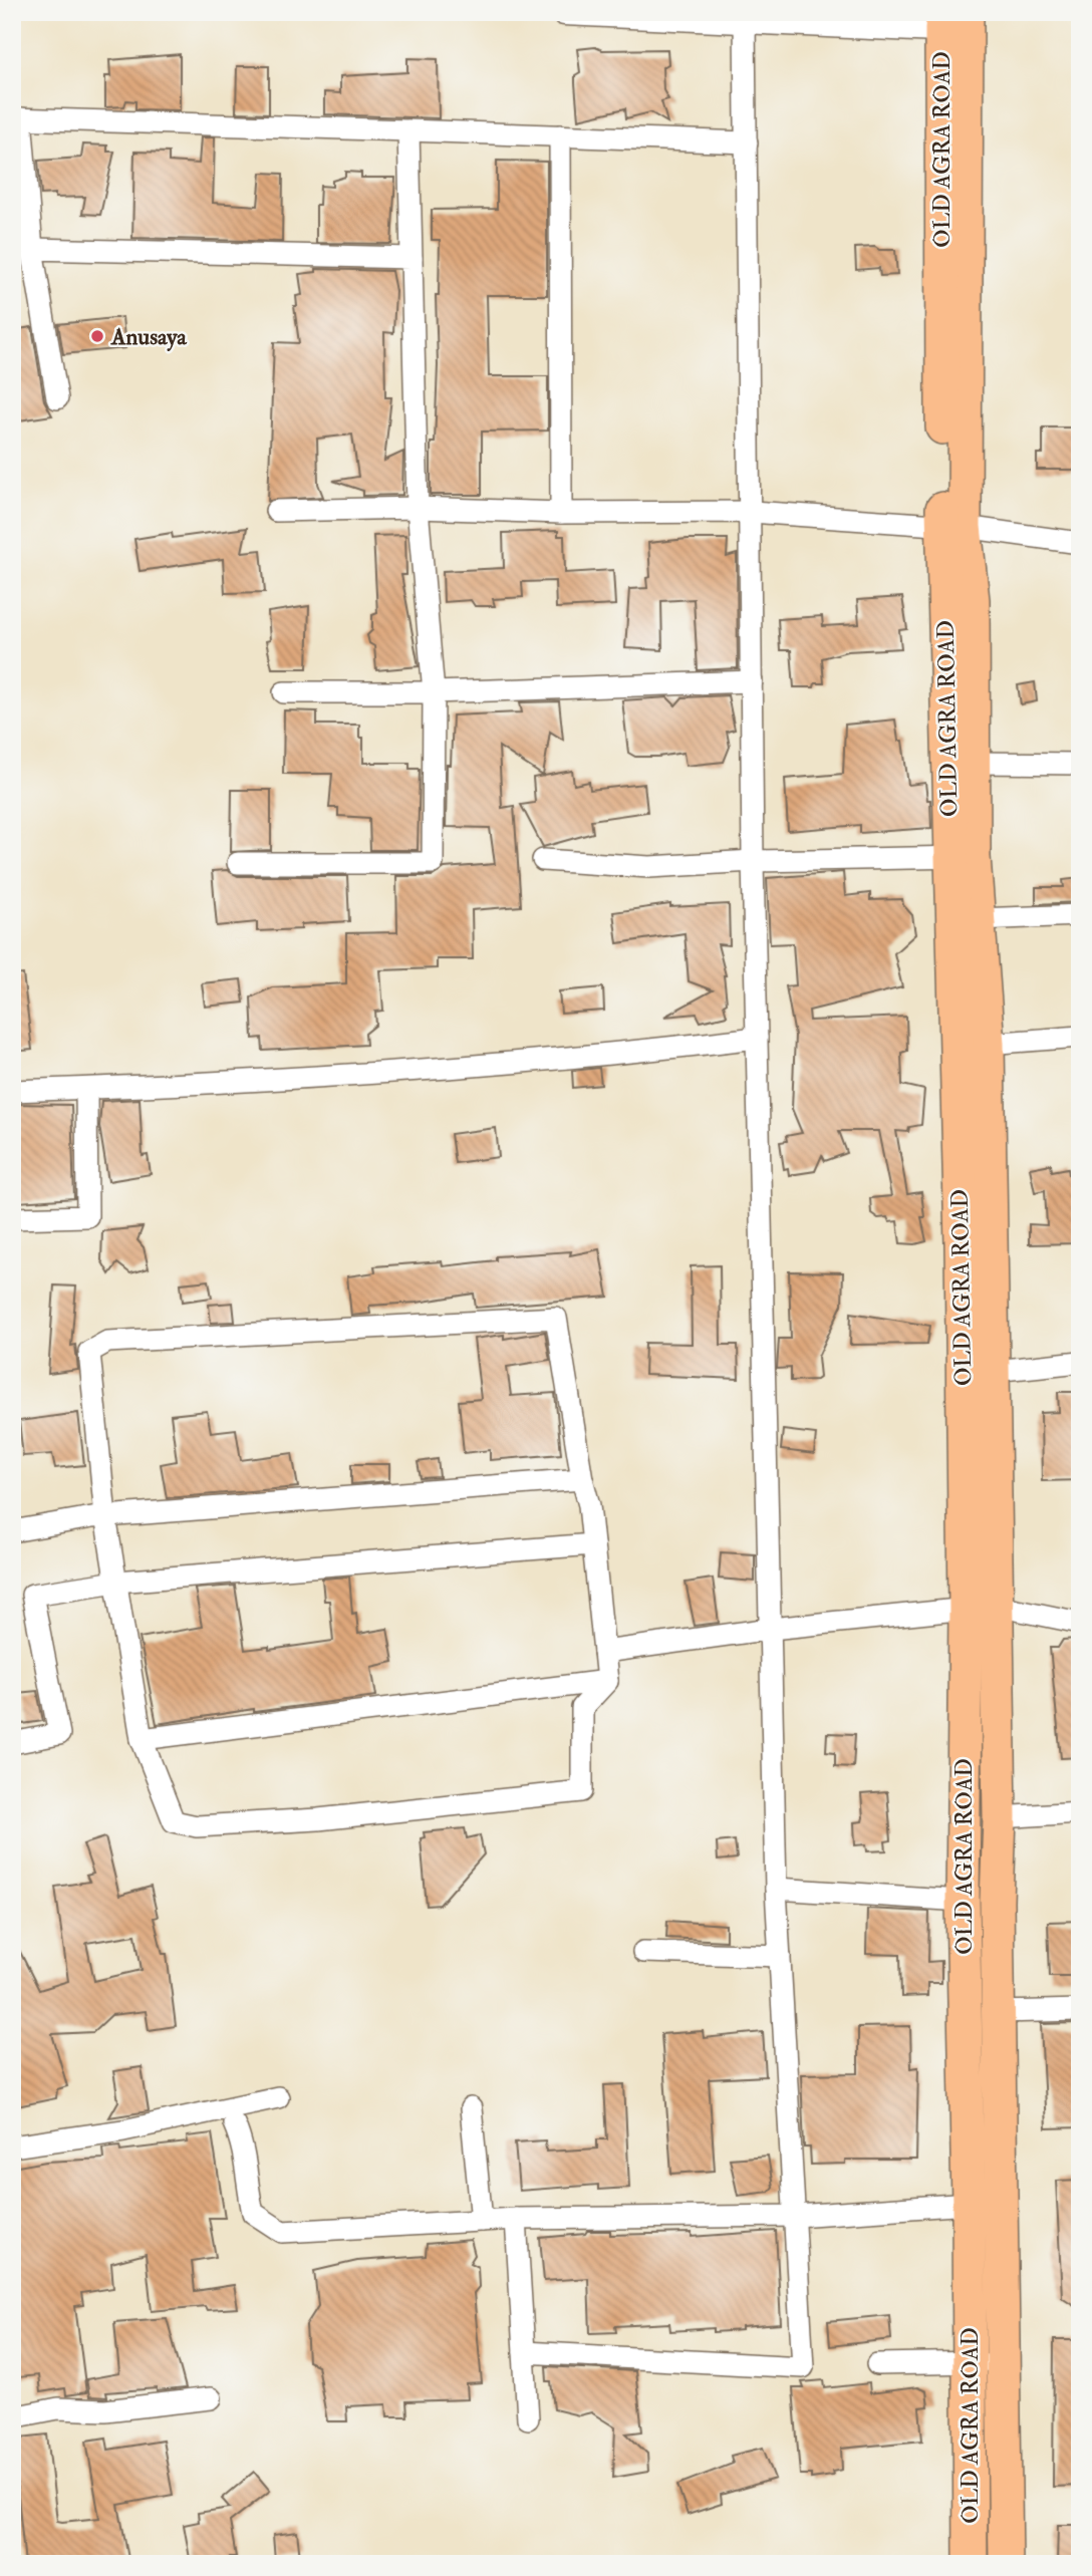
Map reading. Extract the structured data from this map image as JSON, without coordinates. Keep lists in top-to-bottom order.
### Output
{
  "streets": {
    "highway": ["OLD AGRA ROAD"]
  },
  "places": ["Anusaya"]
}
